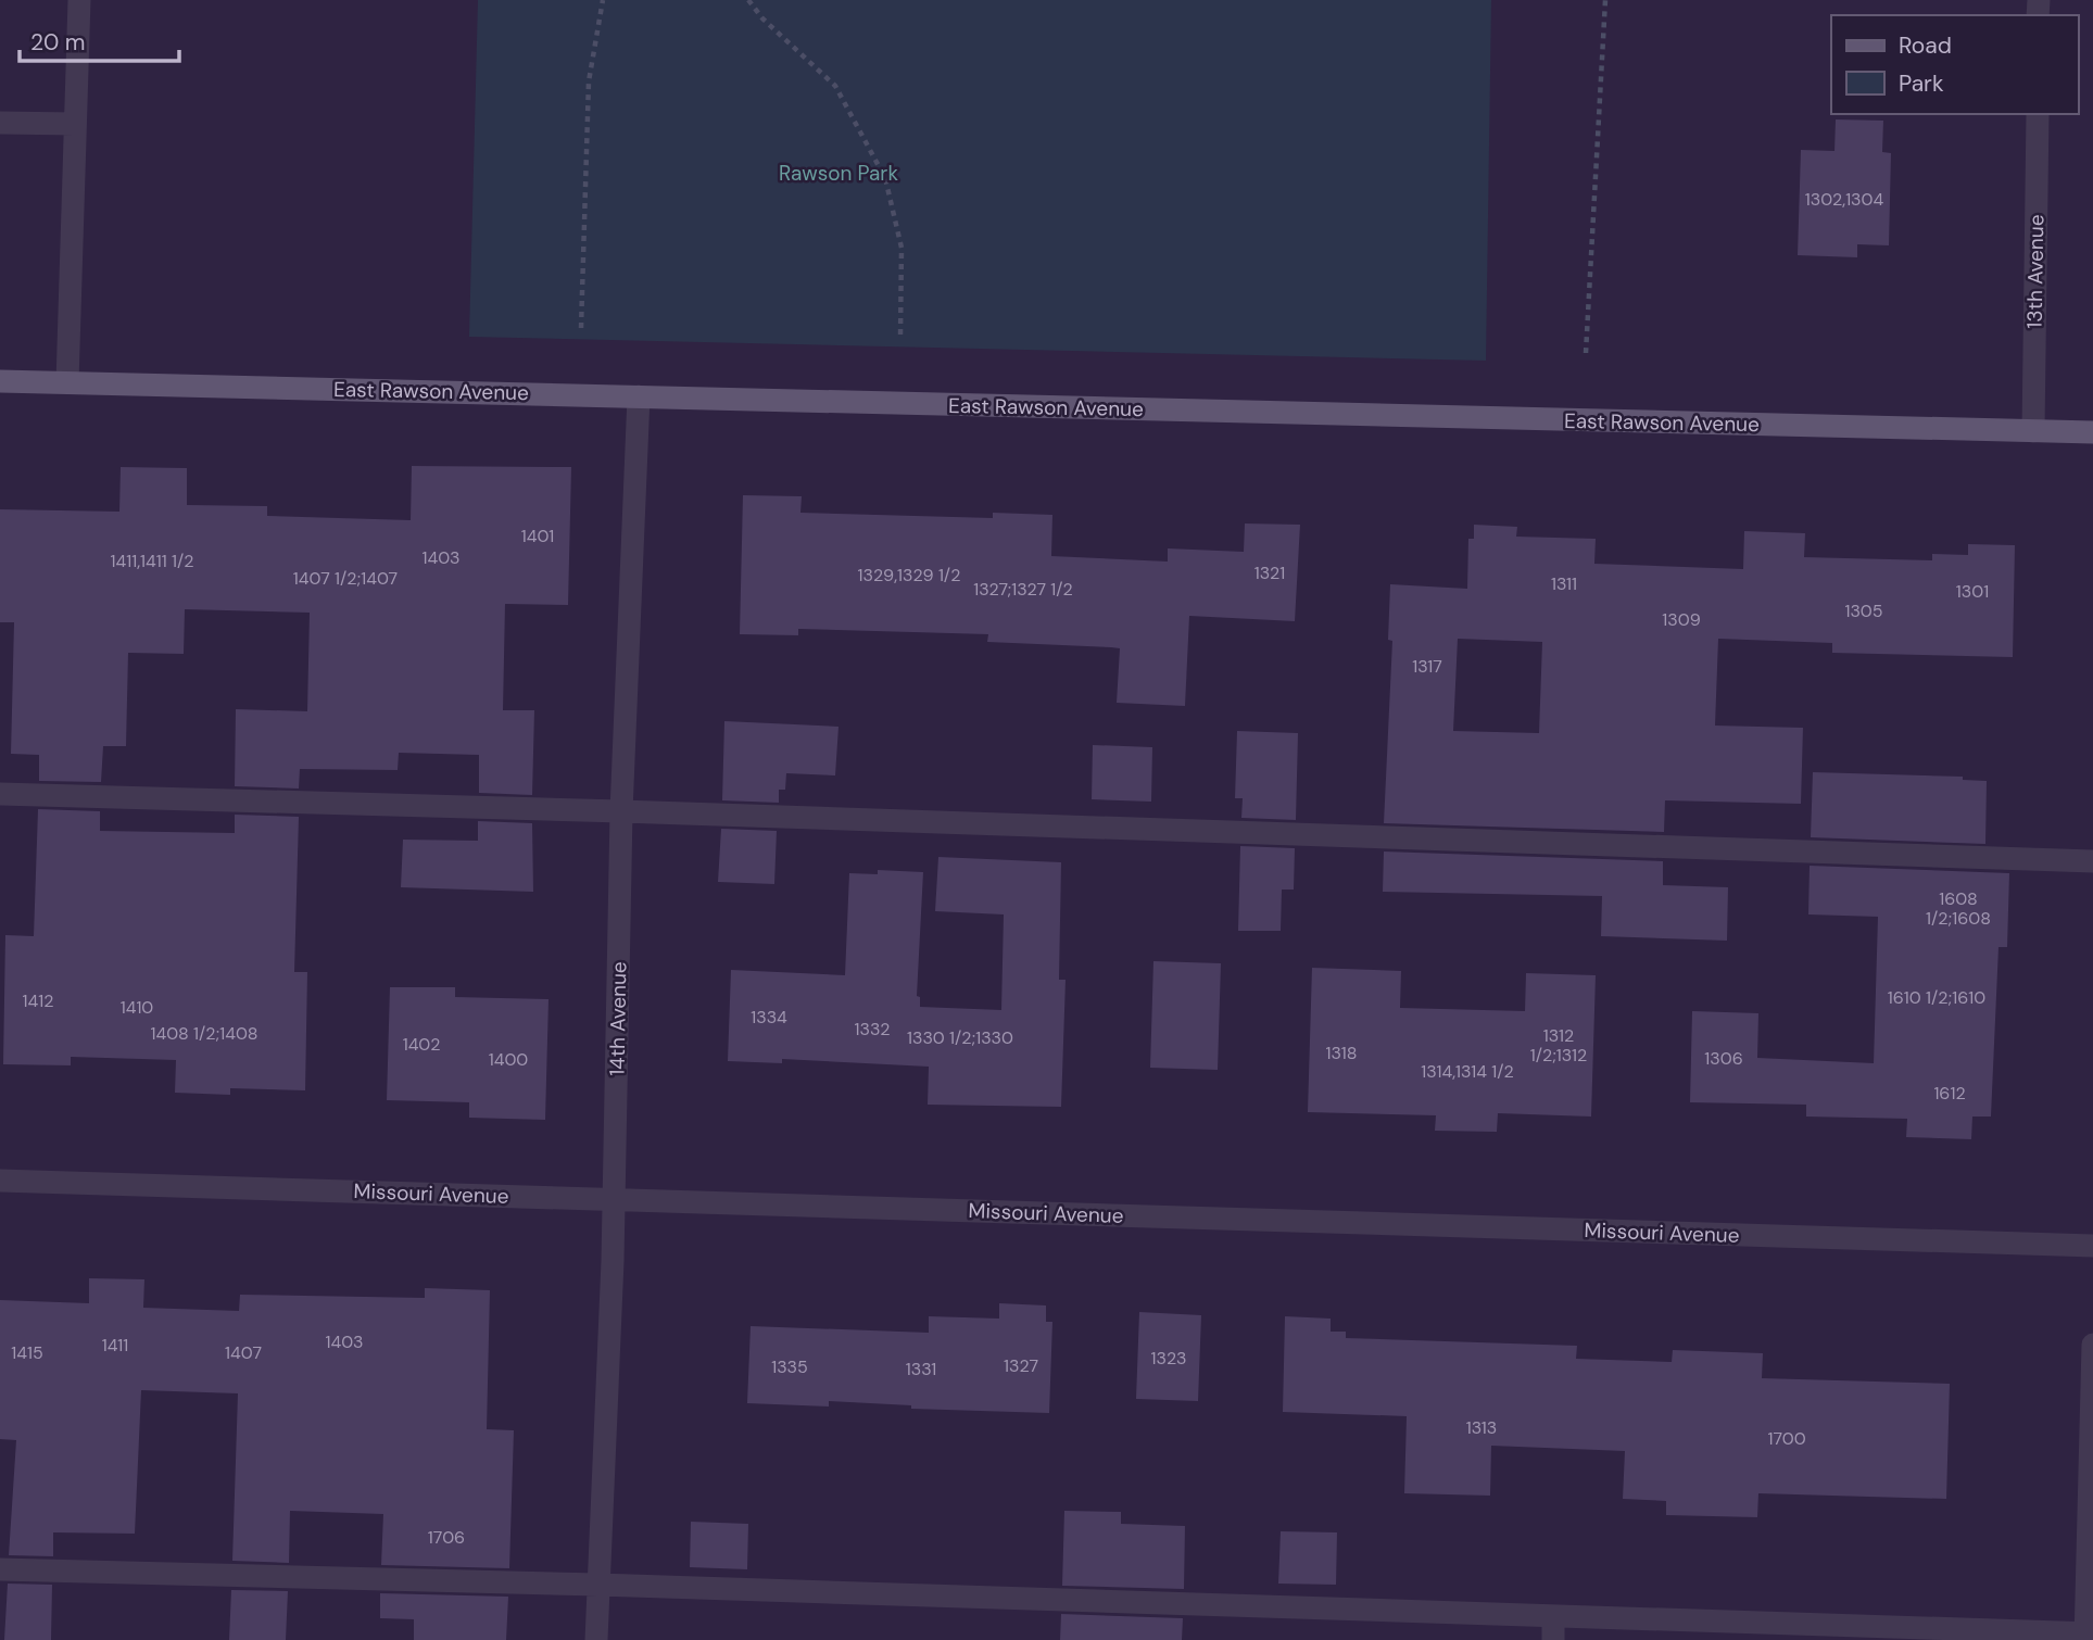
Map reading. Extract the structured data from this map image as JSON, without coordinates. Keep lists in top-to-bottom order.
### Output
{
  "streets": {
    "main road": ["East Rawson Avenue"],
    "street": ["13th Avenue", "14th Avenue", "Missouri Avenue"]
  },
  "crossings": [
    ["13th Avenue", "East Rawson Avenue"],
    ["East Rawson Avenue", "14th Avenue"],
    ["14th Avenue", "Missouri Avenue"]
  ],
  "parks": ["Rawson Park"],
  "house_numbers": [
    "1302,1304",
    "1401",
    "1403",
    "1411,1411 1/2",
    "1321",
    "1329,1329 1/2",
    "1407 1/2;1407",
    "1311",
    "1327;1327 1/2",
    "1301",
    "1305",
    "1309",
    "1317",
    "1608 1/2;1608",
    "1610 1/2;1610",
    "1412",
    "1410",
    "1334",
    "1332",
    "1408 1/2;1408",
    "1312 1/2;1312",
    "1330 1/2;1330",
    "1402",
    "1318",
    "1306",
    "1400",
    "1314,1314 1/2",
    "1612",
    "1403",
    "1411",
    "1415",
    "1407",
    "1323",
    "1327",
    "1335",
    "1331",
    "1313",
    "1700",
    "1706"
  ],
  "legend": ["Road", "Park"],
  "scale_bar": "20 m"
}
